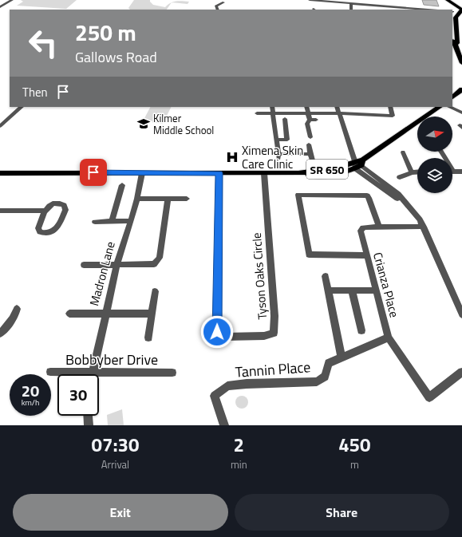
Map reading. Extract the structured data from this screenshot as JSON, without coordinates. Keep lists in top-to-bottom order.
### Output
{
  "streets": {
    "main road": ["SR 650"],
    "street": [
      "Madron Lane",
      "Tyson Oaks Circle",
      "Crianza Place",
      "Bobbyber Drive",
      "Tannin Place"
    ]
  },
  "crossings": [
    ["SR 650", "Madron Lane"],
    ["SR 650", "Tyson Oaks Circle"],
    ["Crianza Place", "Tannin Place"]
  ],
  "places": {
    "school or university": ["Kilmer Middle School"],
    "hospital": ["Ximena Skin Care Clinic"]
  },
  "north": "right",
  "page": {
    "turn": ["250 m", "Gallows Road"],
    "then": "Then",
    "speed": "20 km/h",
    "limit": "30",
    "eta": [
      "07:30",
      "Arrival",
      "2",
      "min",
      "450",
      "m"
    ],
    "buttons": ["Exit", "Share"]
  }
}
